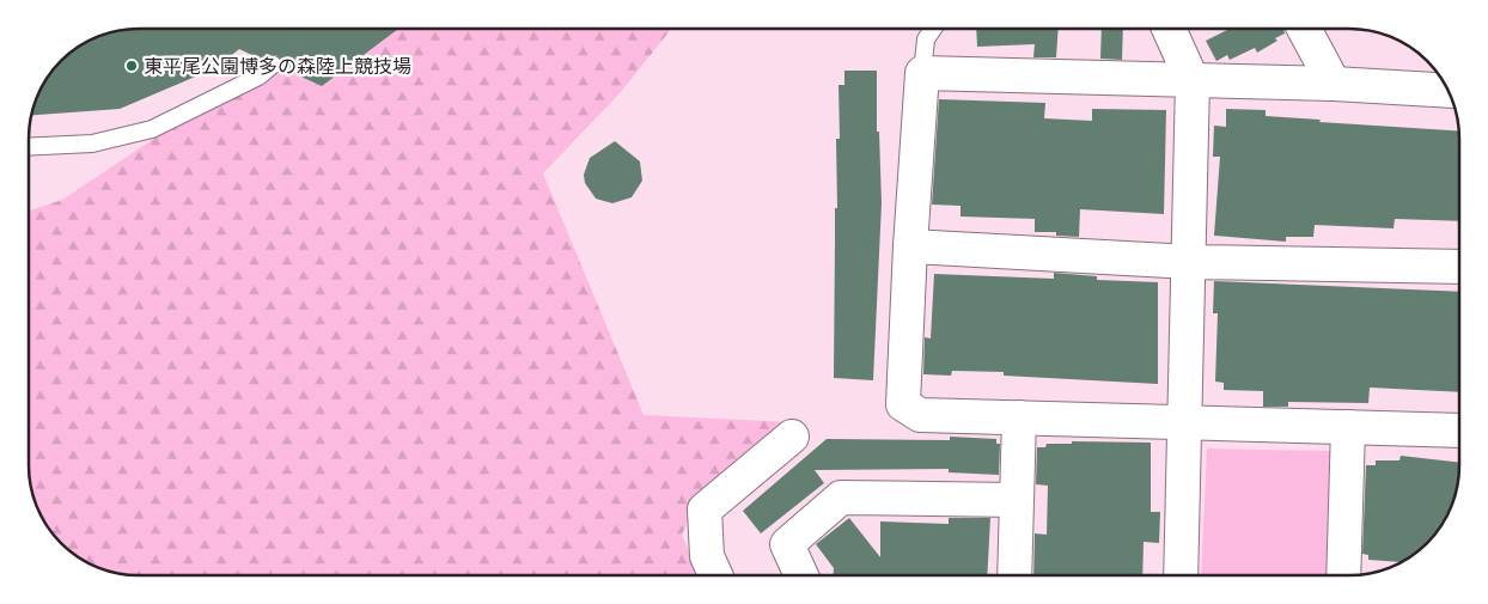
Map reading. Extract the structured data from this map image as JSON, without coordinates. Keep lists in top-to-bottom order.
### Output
{
  "places": ["東平尾公園博多の森陸上競技場"]
}
